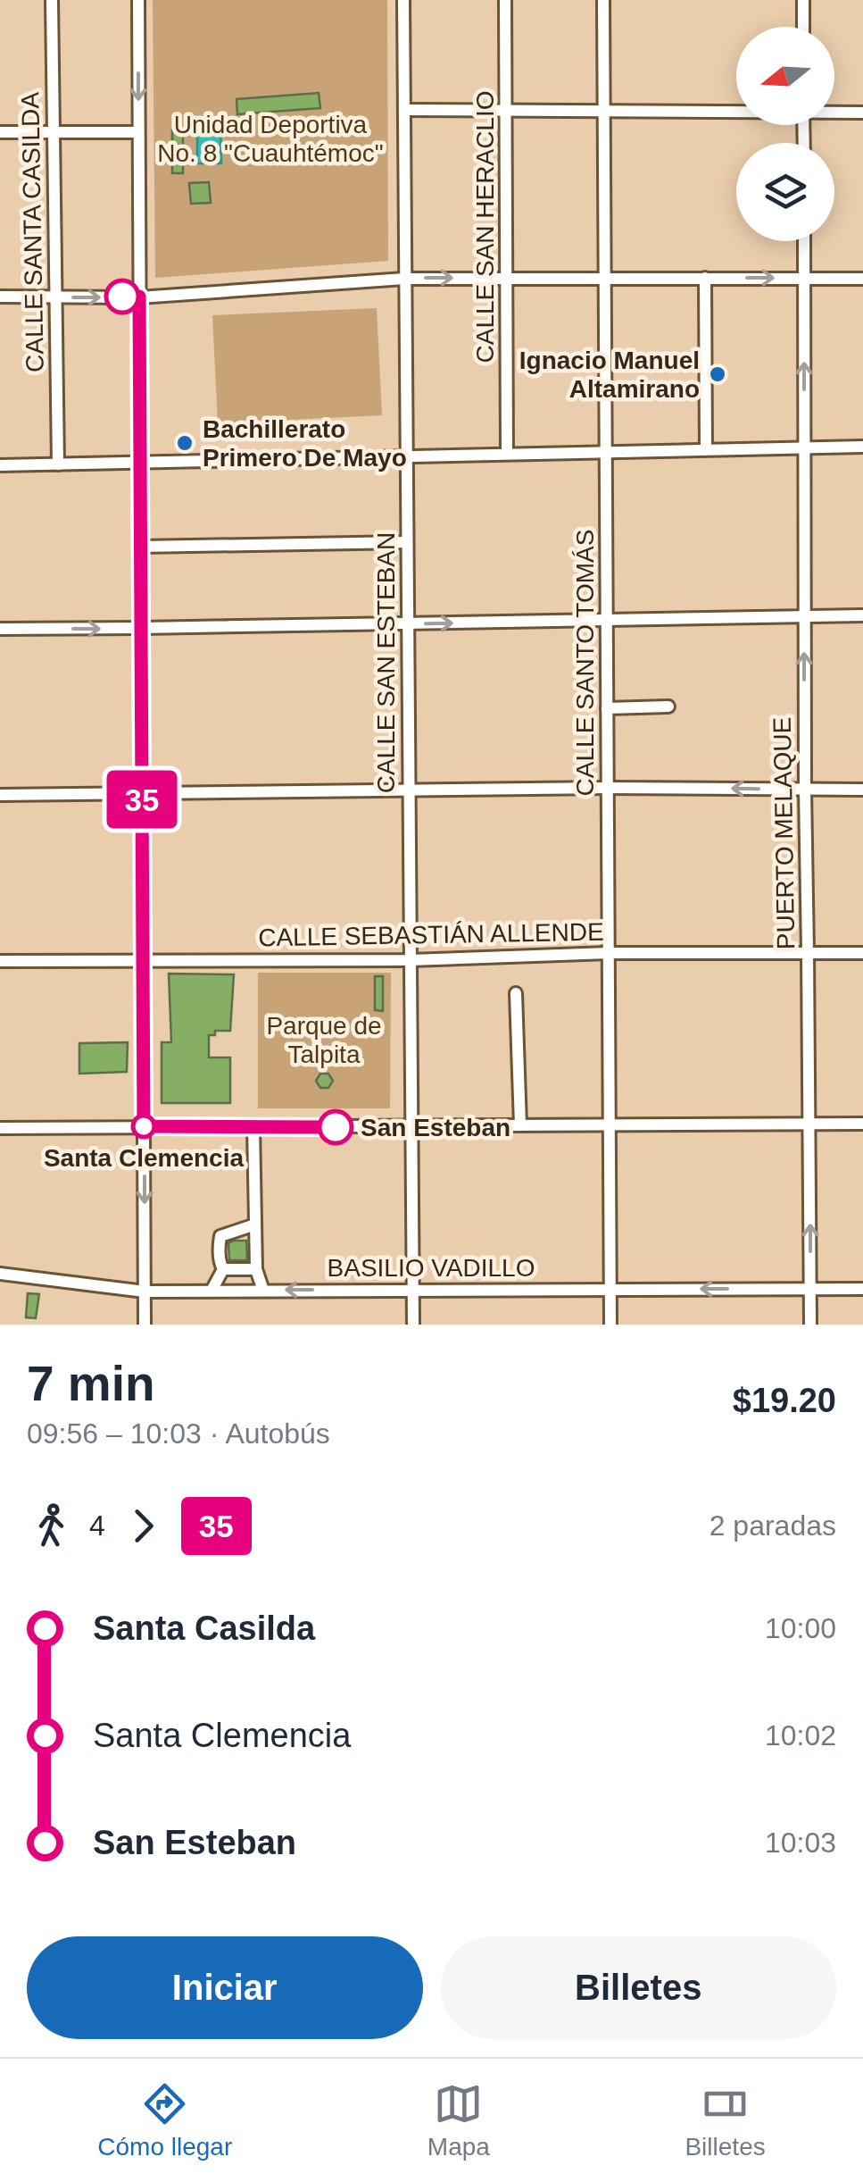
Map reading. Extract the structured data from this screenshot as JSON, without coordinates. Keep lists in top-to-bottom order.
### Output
{
  "streets": {
    "street": [
      "CALLE SAN HERACLIO",
      "CALLE SANTA CASILDA",
      "CALLE SAN ESTEBAN",
      "CALLE SANTO TOMÁS",
      "PUERTO MELAQUE",
      "CALLE SEBASTIÁN ALLENDE",
      "BASILIO VADILLO"
    ]
  },
  "crossings": [
    ["CALLE SAN ESTEBAN", "CALLE SEBASTIÁN ALLENDE"],
    ["CALLE SAN ESTEBAN", "BASILIO VADILLO"],
    ["CALLE SANTO TOMÁS", "CALLE SEBASTIÁN ALLENDE"],
    ["CALLE SANTO TOMÁS", "BASILIO VADILLO"],
    ["PUERTO MELAQUE", "CALLE SEBASTIÁN ALLENDE"],
    ["PUERTO MELAQUE", "BASILIO VADILLO"]
  ],
  "one_way": ["BASILIO VADILLO"],
  "parks": ["Unidad Deportiva No. 8 \"Cuauhtémoc\"", "Parque de Talpita"],
  "places": [
    "Ignacio Manuel Altamirano",
    "Bachillerato Primero De Mayo",
    "Santa Clemencia",
    "San Esteban"
  ],
  "lines": ["bus line 35"],
  "north": "left",
  "page": {
    "on_map": "35",
    "heading": ["7 min", "09:56 – 10:03 · Autobús", "$19.20"],
    "legs": ["4", "35", "2 paradas"],
    "list": [
      {
        "name": "Santa Casilda",
        "value": "10:00"
      },
      {
        "name": "Santa Clemencia",
        "value": "10:02"
      },
      {
        "name": "San Esteban",
        "value": "10:03"
      }
    ],
    "buttons": ["Iniciar", "Billetes"],
    "tabs": ["Cómo llegar", "Mapa", "Billetes"]
  }
}
